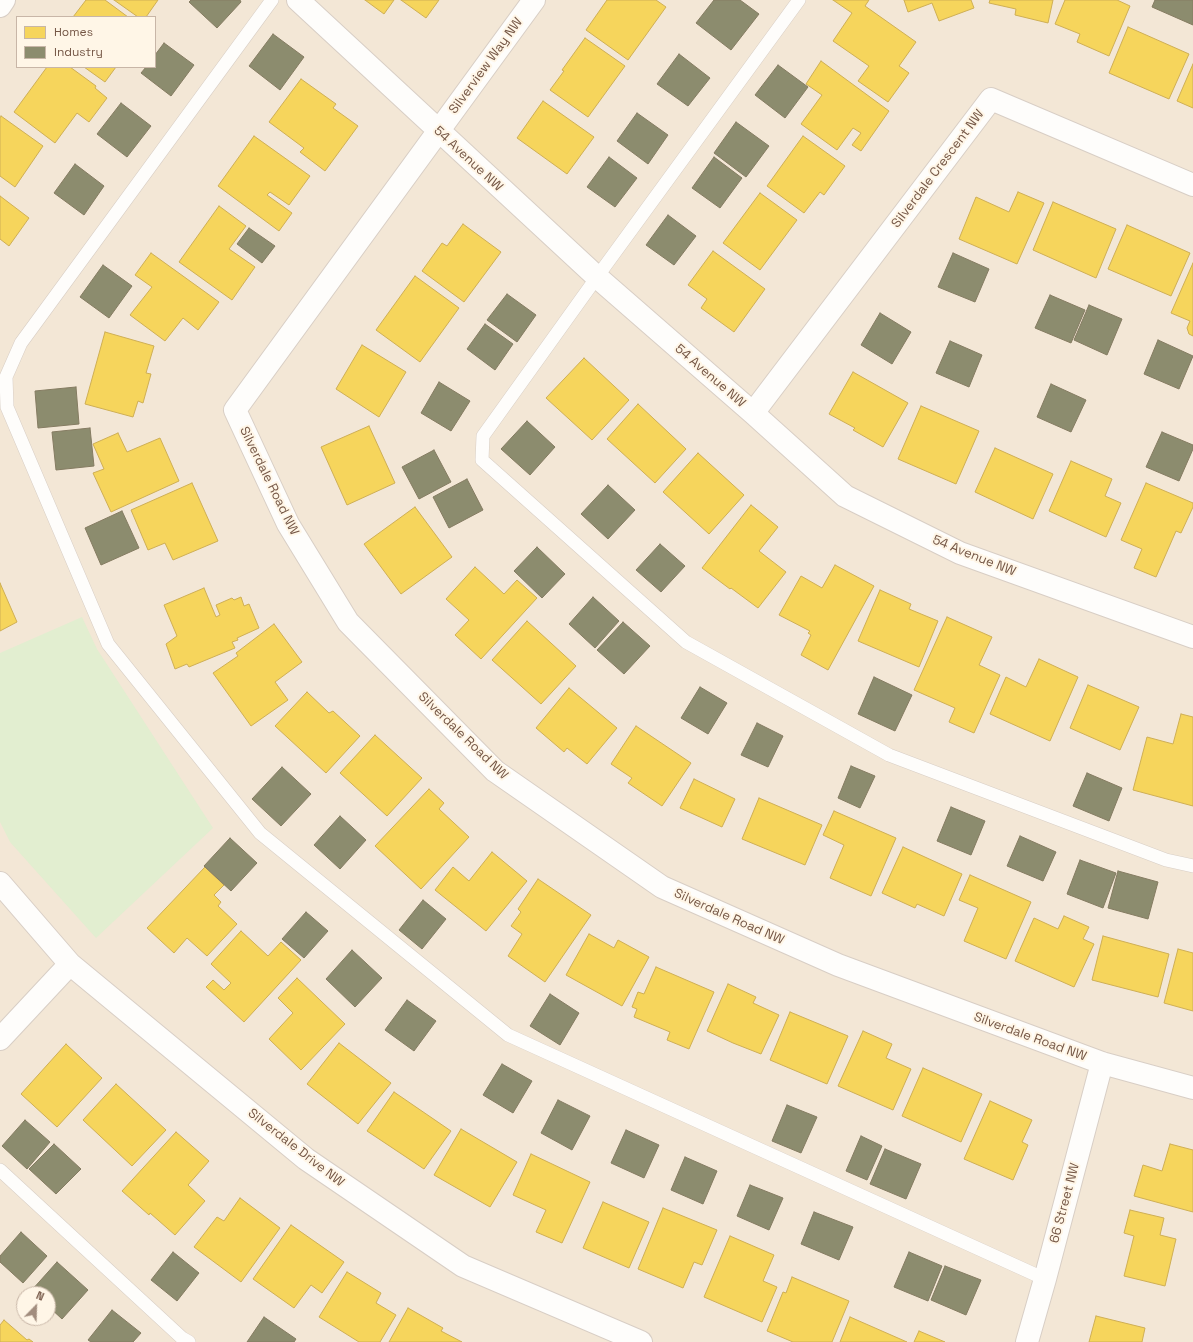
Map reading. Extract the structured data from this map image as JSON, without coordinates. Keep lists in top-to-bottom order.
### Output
{
  "streets": {
    "street": [
      "Silverview Way NW",
      "54 Avenue NW",
      "Silverdale Crescent NW",
      "Silverdale Road NW",
      "Silverdale Drive NW",
      "66 Street NW"
    ]
  },
  "crossings": [
    ["Silverview Way NW", "54 Avenue NW"],
    ["Silverview Way NW", "Silverdale Road NW"],
    ["54 Avenue NW", "Silverdale Crescent NW"],
    ["54 Avenue NW", "Silverdale Road NW"],
    ["Silverdale Road NW", "66 Street NW"]
  ],
  "legend": ["Homes", "Industry"],
  "north": "top right"
}
